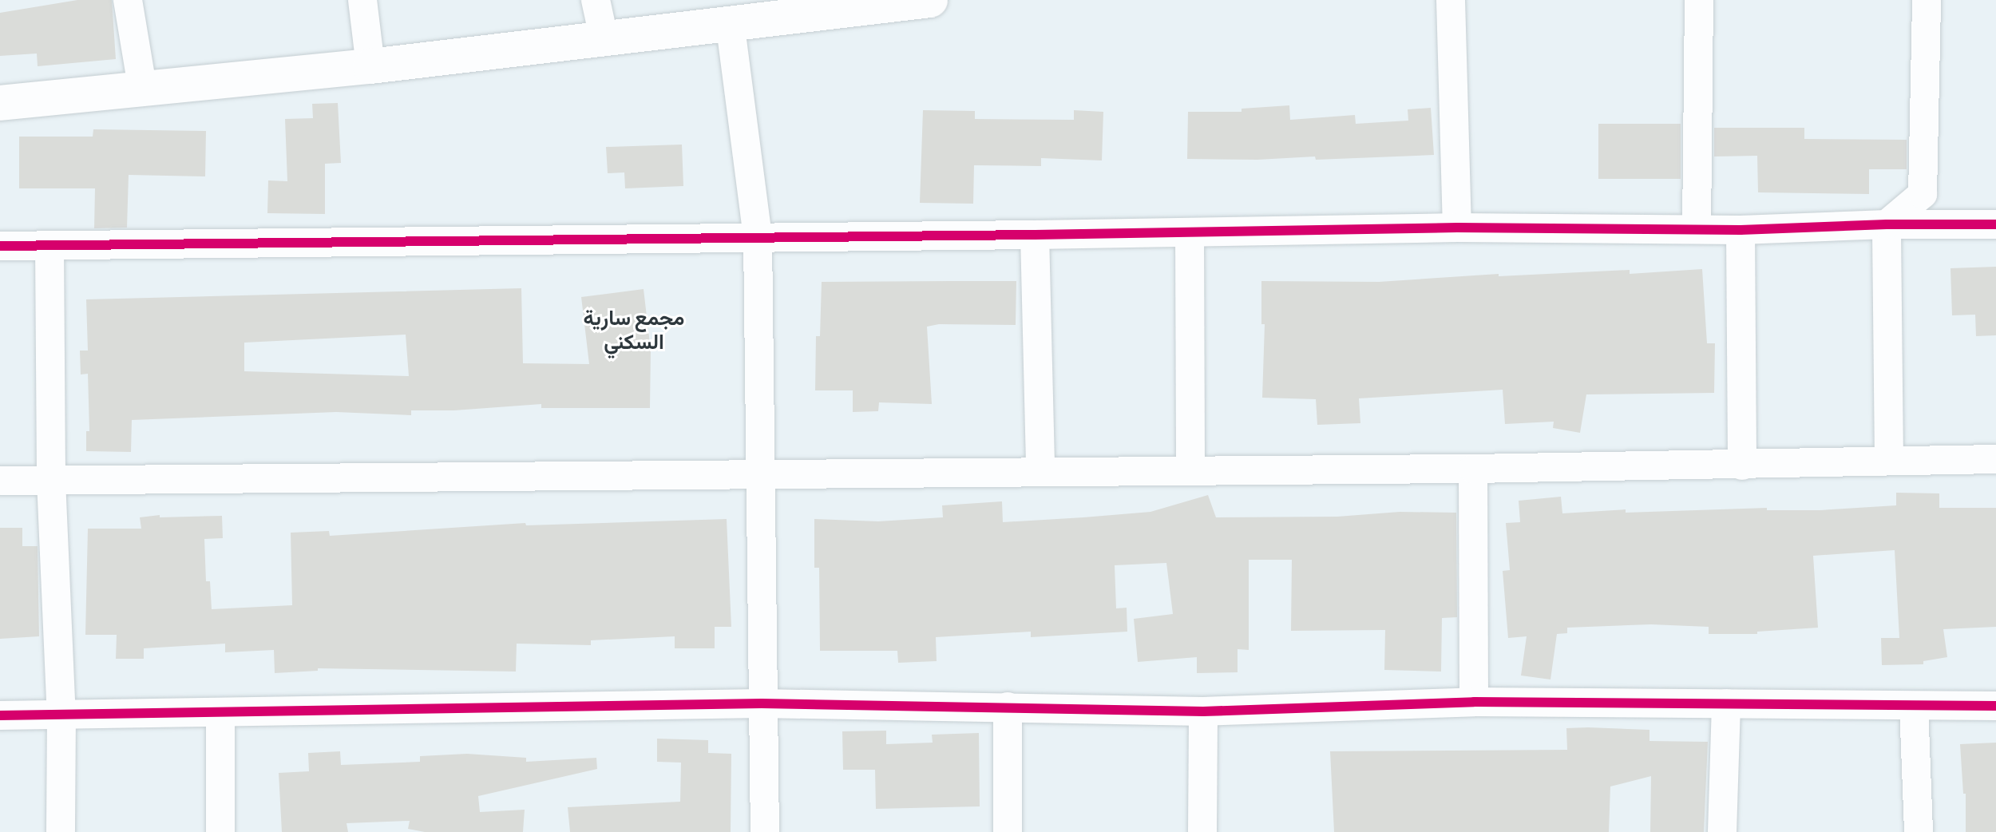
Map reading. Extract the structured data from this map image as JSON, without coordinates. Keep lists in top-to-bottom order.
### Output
{
  "districts": ["مجمع سارية السكني"]
}
